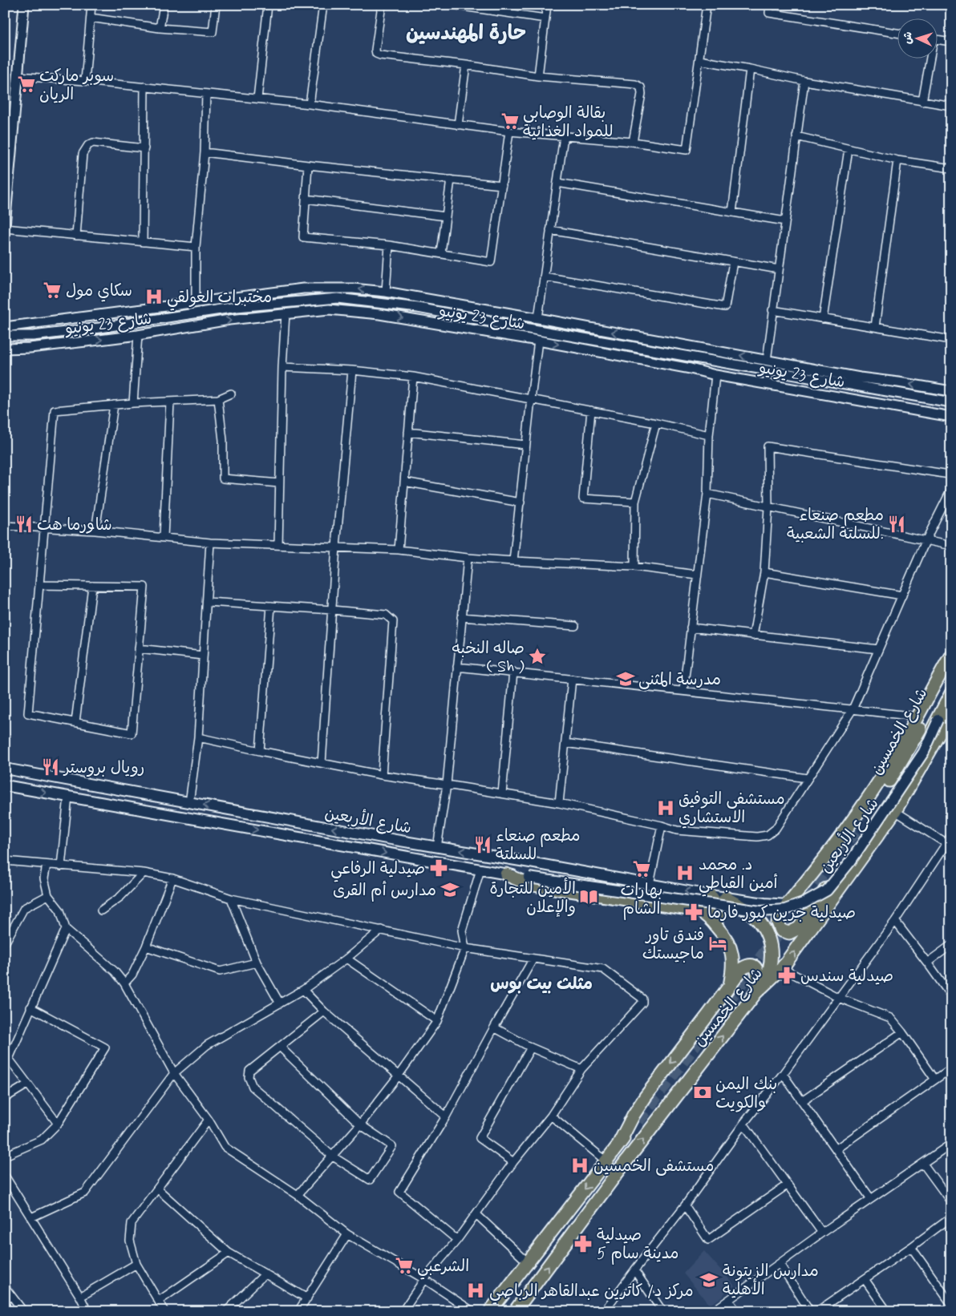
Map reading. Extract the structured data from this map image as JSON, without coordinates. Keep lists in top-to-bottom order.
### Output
{
  "streets": {
    "main road": ["شارع الخمسين", "شارع الأربعين"],
    "street": ["شارع 23 يونيو"]
  },
  "crossings": [
    ["شارع الخمسين", "شارع الأربعين"]
  ],
  "districts": ["حارة المهندسين", "مثلث بيت بوس"],
  "places": {
    "supermarket": [
      "سوبر ماركت الريان",
      "بقالة الوصابي للمواد الغذائية",
      "سكاي مول",
      "بهارات الشام",
      "الشرعبي"
    ],
    "hospital": [
      "مختبرات العولقي",
      "مستشفى التوفيق الاستشاري",
      "د. محمد أمين القباطي",
      "مستشفى الخمسين",
      "مركز د/ كاترين عبدالقاهر الرباصي"
    ],
    "restaurant": [
      "شاورما هت",
      "مطعم صنعاء للسلتة الشعبية.",
      "رويال بروستر",
      "مطعم صنعاء للسلتة"
    ],
    "place": ["صاله النخبه ( Sh )"],
    "school or university": ["مدرسة المثنى", "مدارس أم القرى", "مدارس الزيتونة الأهلية"],
    "pharmacy": [
      "صيدلية الرفاعي",
      "صيدلية جرين كيور فارما",
      "صيدلية سندس",
      "صيدلية مدينة سام 5"
    ],
    "library": ["الأمين للتجارة والإعلان"],
    "hotel": ["فندق تاور ماجيستك"],
    "bank": ["بنك اليمن والكويت"]
  },
  "north": "left"
}
